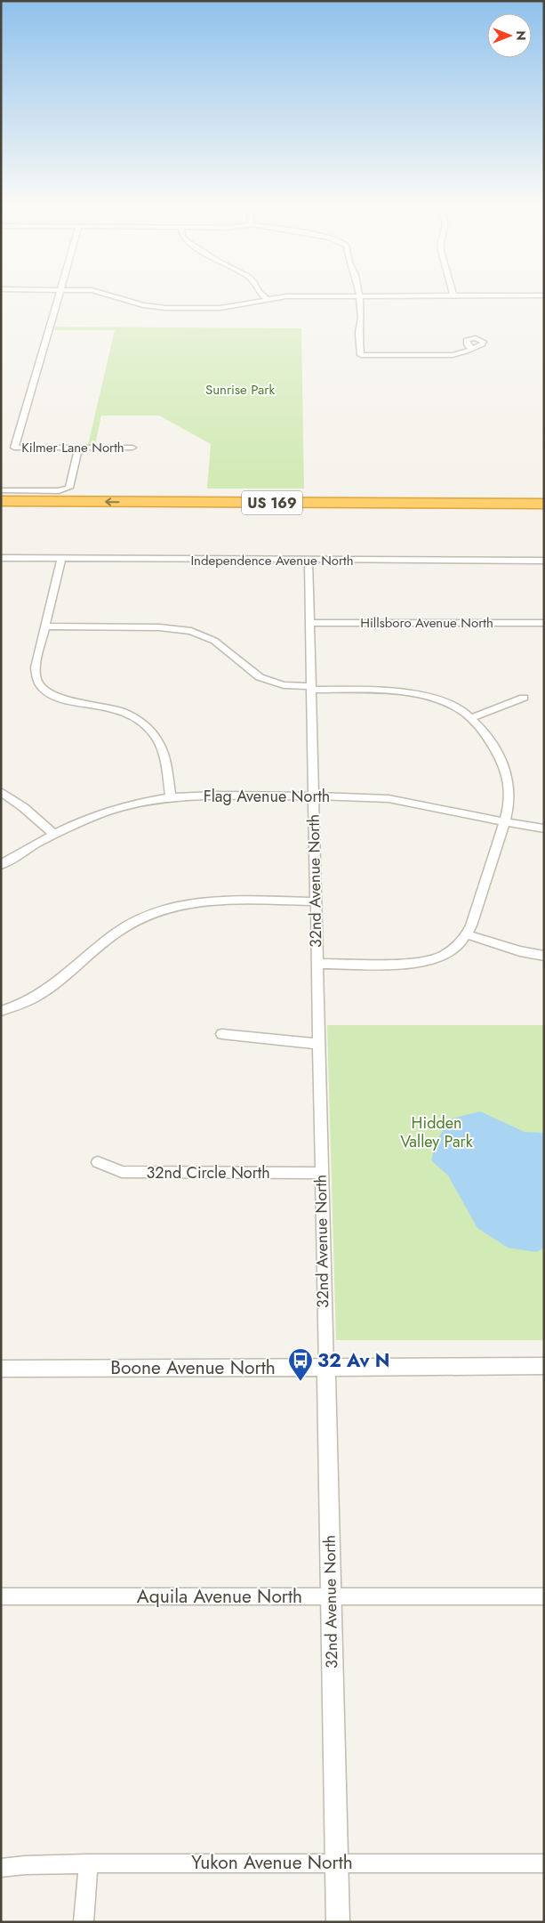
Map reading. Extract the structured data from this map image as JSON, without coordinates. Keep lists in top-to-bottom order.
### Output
{
  "streets": {
    "highway": ["US 169"],
    "street": [
      "Kilmer Lane North",
      "Independence Avenue North",
      "Hillsboro Avenue North",
      "Flag Avenue North",
      "32nd Avenue North",
      "32nd Circle North",
      "Boone Avenue North",
      "Aquila Avenue North",
      "Yukon Avenue North"
    ]
  },
  "crossings": [
    ["Independence Avenue North", "32nd Avenue North"],
    ["Hillsboro Avenue North", "32nd Avenue North"],
    ["Flag Avenue North", "32nd Avenue North"],
    ["32nd Avenue North", "32nd Circle North"],
    ["32nd Avenue North", "Boone Avenue North"],
    ["32nd Avenue North", "Aquila Avenue North"],
    ["32nd Avenue North", "Yukon Avenue North"]
  ],
  "parks": ["Sunrise Park", "Hidden Valley Park"],
  "places": {
    "bus stop": ["32 Av N"]
  },
  "north": "right"
}
